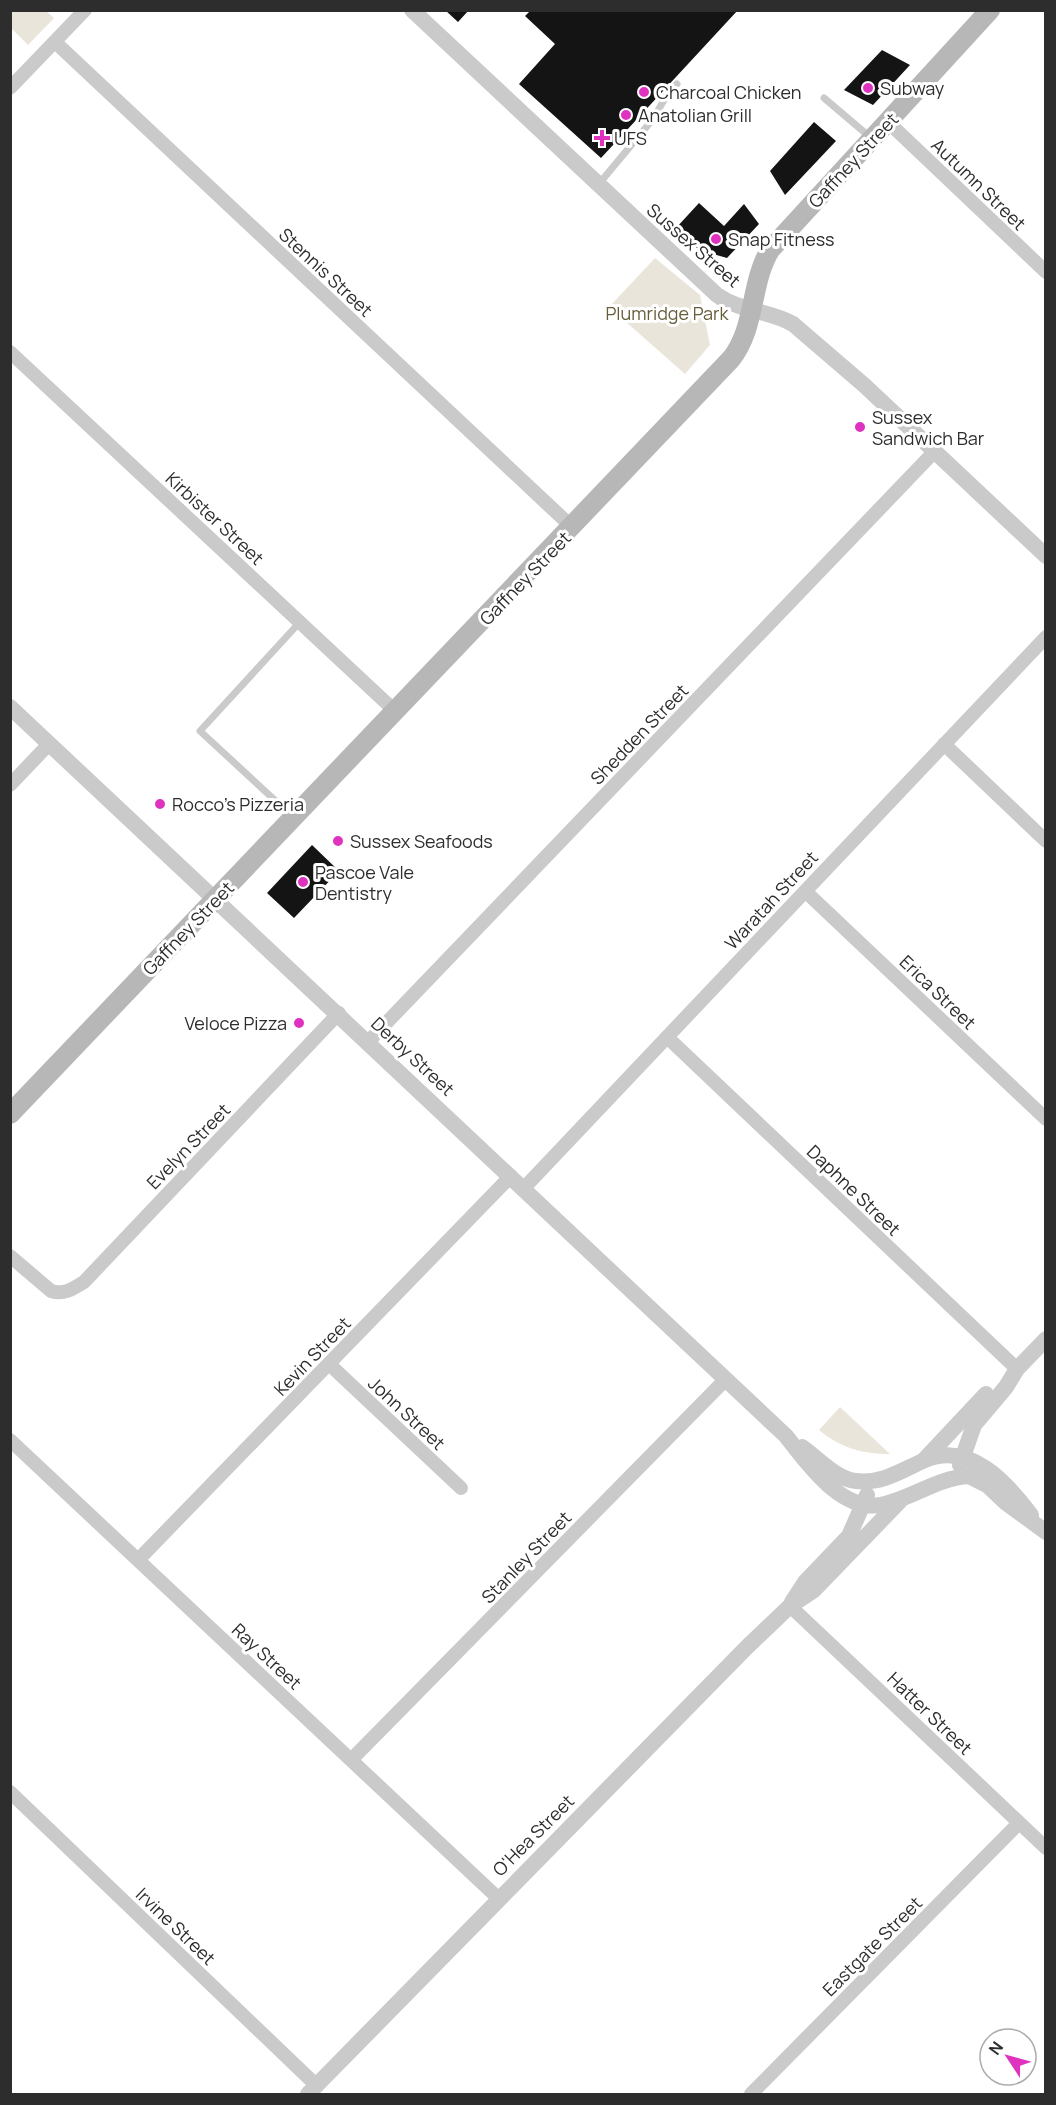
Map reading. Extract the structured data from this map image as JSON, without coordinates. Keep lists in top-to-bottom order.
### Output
{
  "streets": {
    "main road": ["Gaffney Street"],
    "street": [
      "Autumn Street",
      "Sussex Street",
      "Stennis Street",
      "Kirbister Street",
      "Shedden Street",
      "Waratah Street",
      "Erica Street",
      "Derby Street",
      "Evelyn Street",
      "Daphne Street",
      "Kevin Street",
      "John Street",
      "Stanley Street",
      "Ray Street",
      "Hatter Street",
      "O'Hea Street",
      "Irvine Street",
      "Eastgate Street"
    ]
  },
  "crossings": [
    ["Gaffney Street", "Autumn Street"],
    ["Gaffney Street", "Sussex Street"],
    ["Gaffney Street", "Stennis Street"],
    ["Gaffney Street", "Kirbister Street"],
    ["Gaffney Street", "Derby Street"],
    ["Sussex Street", "Shedden Street"],
    ["Shedden Street", "Derby Street"],
    ["Waratah Street", "Erica Street"],
    ["Waratah Street", "Derby Street"],
    ["Waratah Street", "Daphne Street"],
    ["Waratah Street", "Kevin Street"],
    ["Derby Street", "Evelyn Street"],
    ["Derby Street", "Kevin Street"],
    ["Derby Street", "Stanley Street"],
    ["Derby Street", "O'Hea Street"],
    ["Kevin Street", "John Street"],
    ["Kevin Street", "Ray Street"],
    ["Stanley Street", "Ray Street"],
    ["Ray Street", "O'Hea Street"],
    ["Hatter Street", "O'Hea Street"],
    ["Hatter Street", "Eastgate Street"],
    ["O'Hea Street", "Irvine Street"]
  ],
  "parks": ["Plumridge Park"],
  "places": {
    "other": [
      "Subway",
      "Charcoal Chicken",
      "Anatolian Grill",
      "Snap Fitness",
      "Sussex Sandwich Bar",
      "Rocco's Pizzeria",
      "Sussex Seafoods",
      "Pascoe Vale Dentistry",
      "Veloce Pizza"
    ],
    "health": ["UFS"]
  },
  "north": "top left"
}
